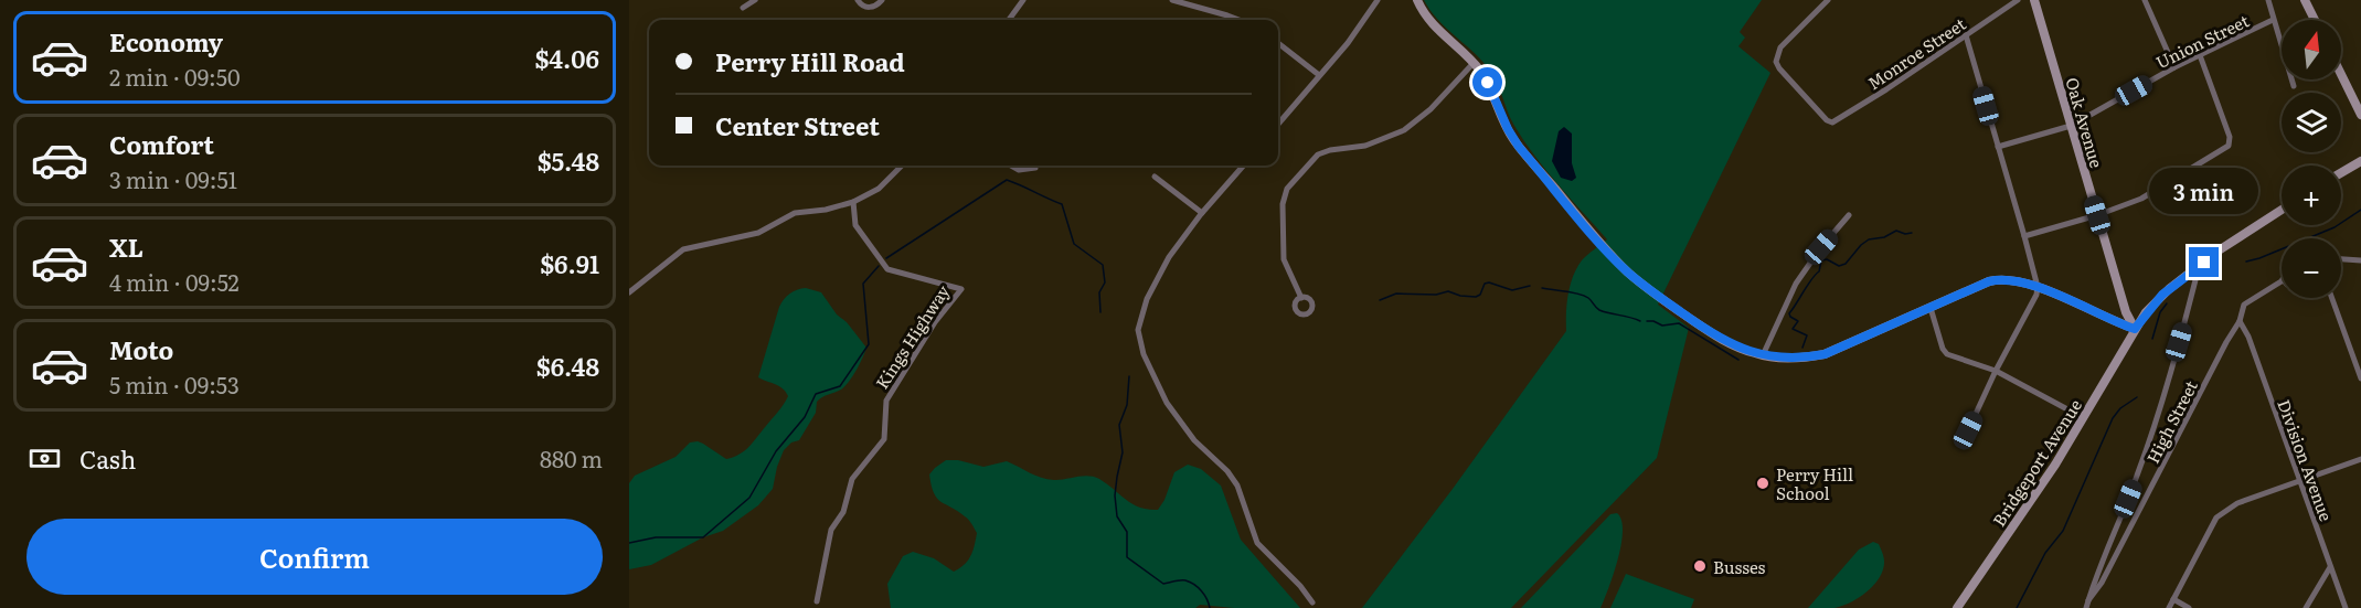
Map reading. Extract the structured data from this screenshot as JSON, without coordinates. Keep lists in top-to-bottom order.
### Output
{
  "streets": {
    "street": [
      "Union Street",
      "Monroe Street",
      "Oak Avenue",
      "Kings Highway",
      "High Street",
      "Division Avenue",
      "Bridgeport Avenue"
    ]
  },
  "crossings": [
    ["Union Street", "Oak Avenue"],
    ["Oak Avenue", "Bridgeport Avenue"],
    ["High Street", "Division Avenue"]
  ],
  "places": ["Perry Hill School", "Busses"],
  "north": "top",
  "page": {
    "list": [
      {
        "name": "Economy",
        "note": "2 min · 09:50",
        "value": "$4.06"
      },
      {
        "name": "Comfort",
        "note": "3 min · 09:51",
        "value": "$5.48"
      },
      {
        "name": "XL",
        "note": "4 min · 09:52",
        "value": "$6.91"
      },
      {
        "name": "Moto",
        "note": "5 min · 09:53",
        "value": "$6.48"
      }
    ],
    "map_buttons": ["+", "−"],
    "banner": ["Perry Hill Road", "Center Street"],
    "bubble": "3 min",
    "pay": ["Cash", "880 m"],
    "buttons": "Confirm"
  }
}
